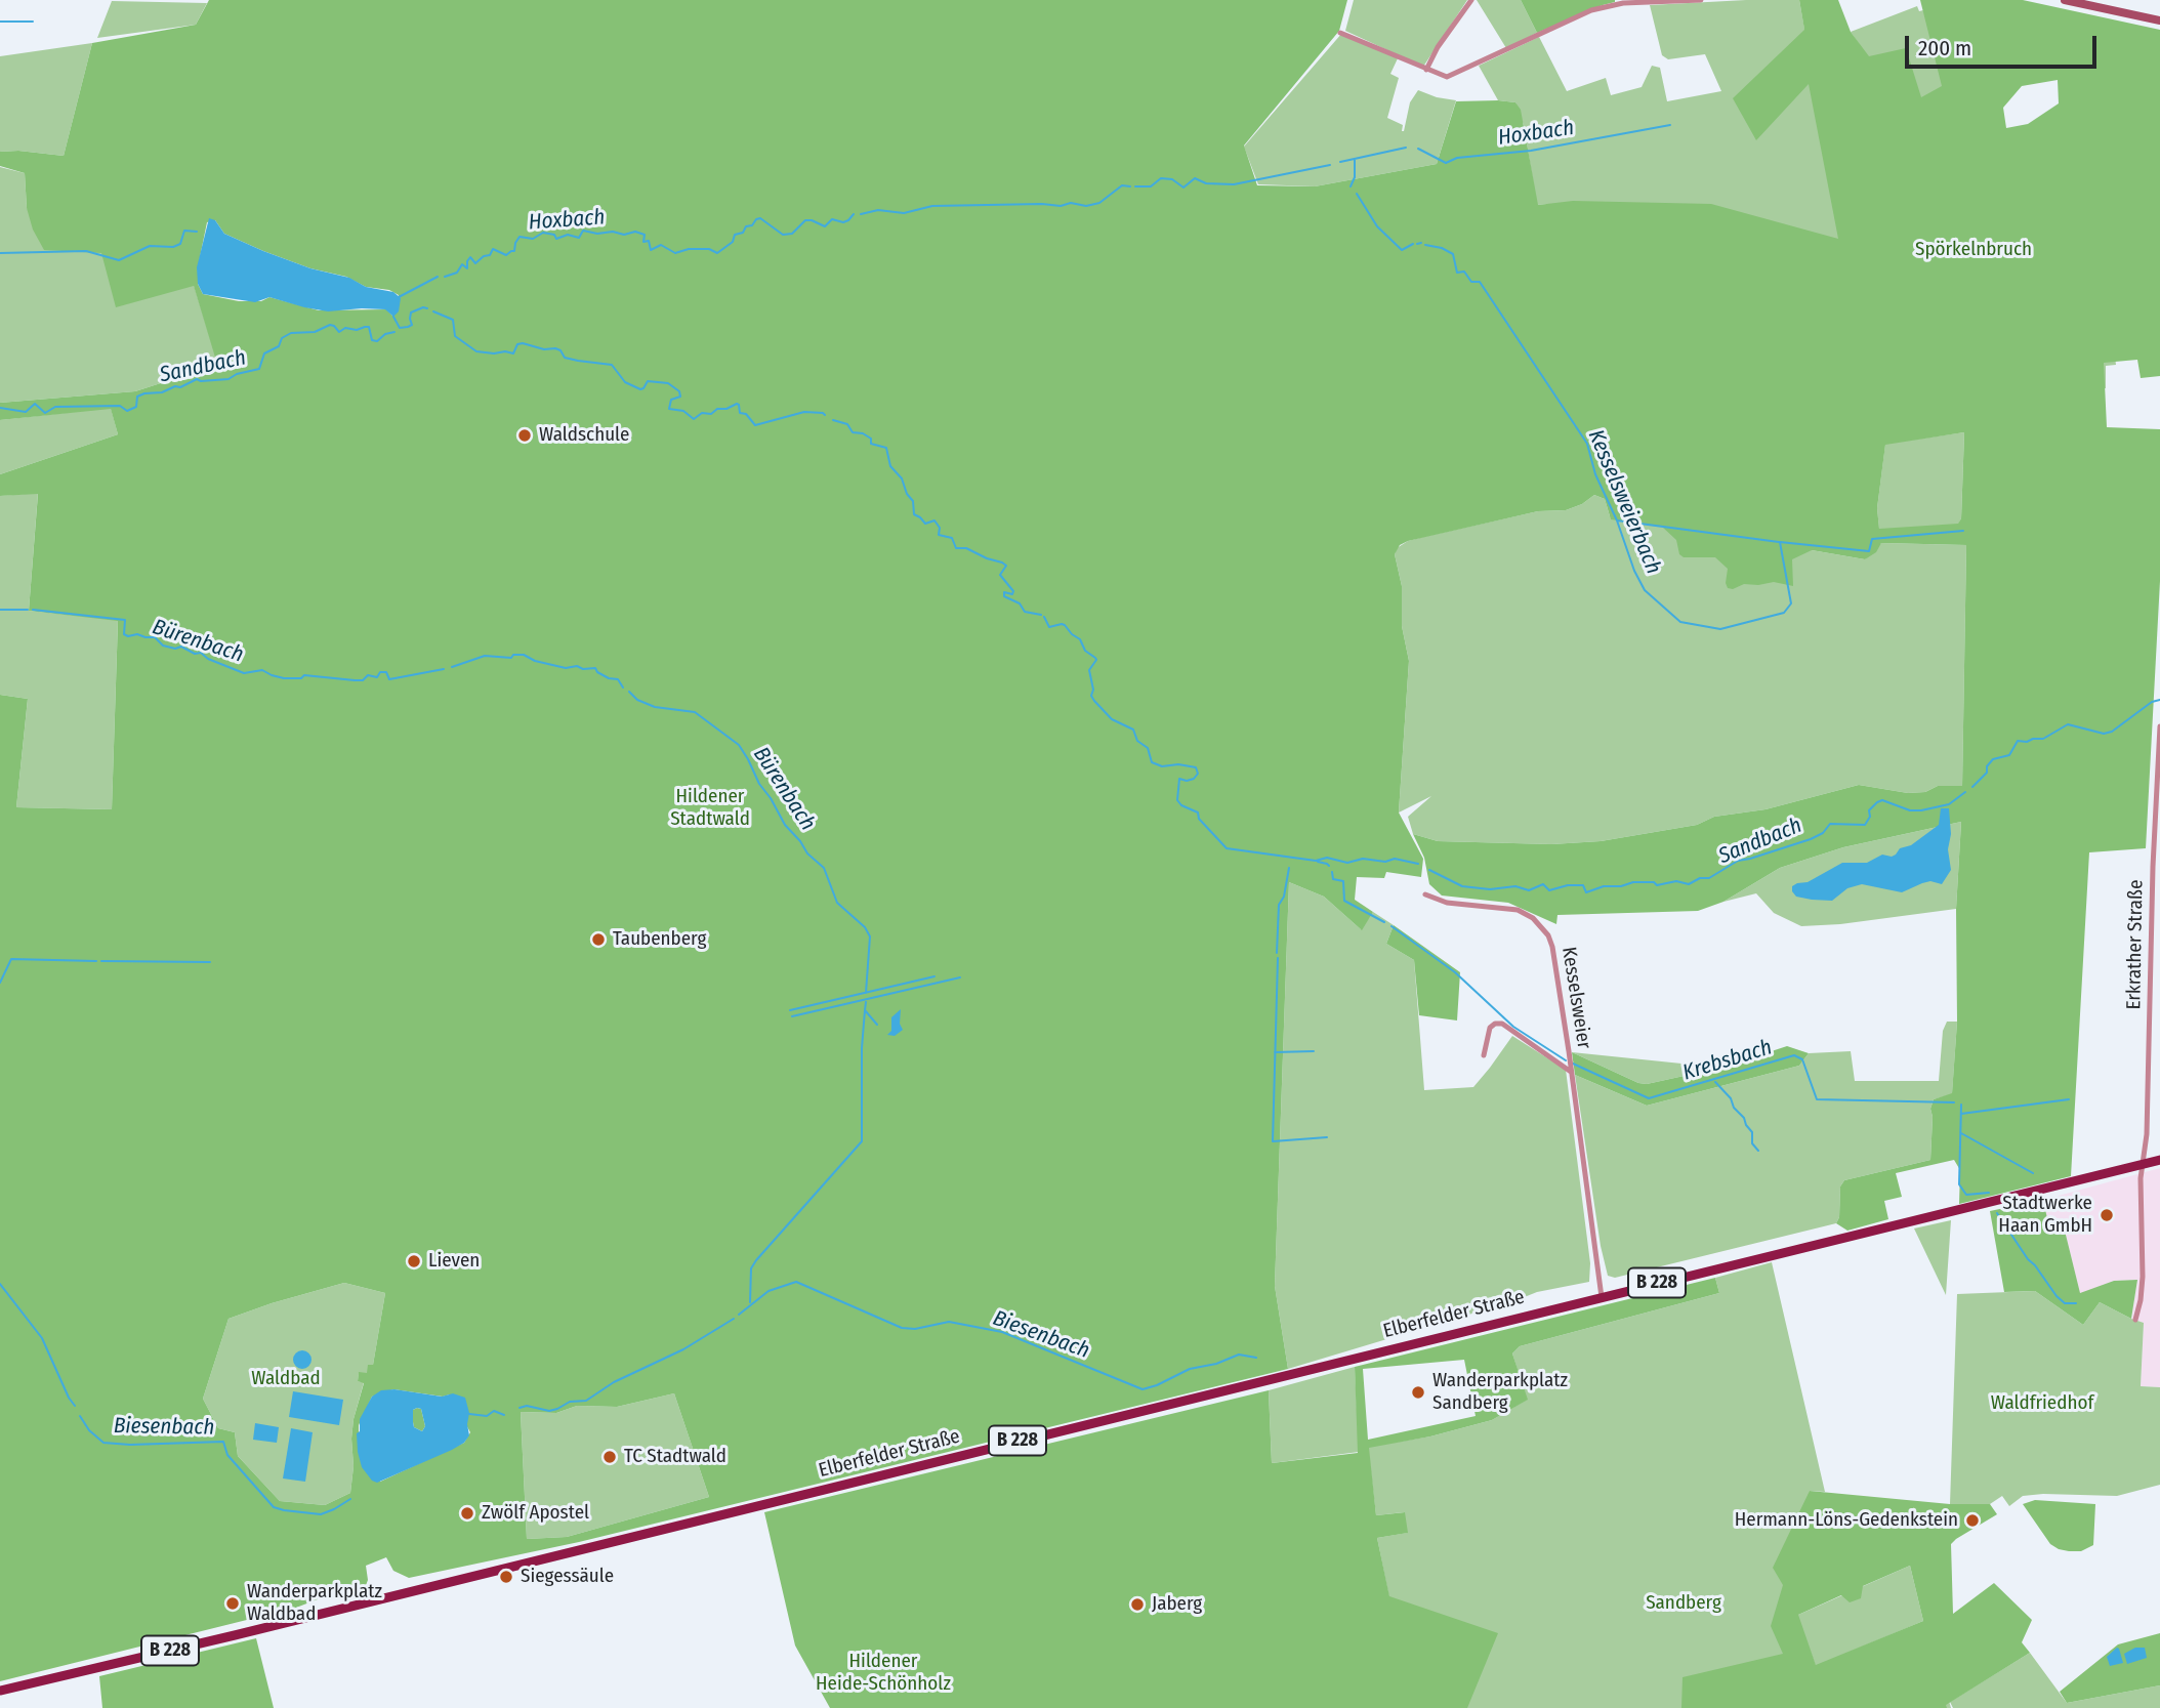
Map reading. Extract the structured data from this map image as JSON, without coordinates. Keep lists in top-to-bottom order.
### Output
{
  "streets": {
    "main road": ["B 228", "Elberfelder Straße"],
    "street": ["Erkrather Straße", "Kesselsweier"]
  },
  "crossings": [
    ["Erkrather Straße", "B 228"],
    ["Erkrather Straße", "Elberfelder Straße"],
    ["Kesselsweier", "Elberfelder Straße"],
    ["B 228", "Elberfelder Straße"]
  ],
  "water": [
    "Hoxbach",
    "Sandbach",
    "Kesselsweierbach",
    "Bürenbach",
    "Krebsbach",
    "Biesenbach"
  ],
  "parks": [
    "Spörkelnbruch",
    "Hildener Stadtwald",
    "Waldbad",
    "Waldfriedhof",
    "Sandberg",
    "Hildener Heide-Schönholz"
  ],
  "places": [
    "Waldschule",
    "Taubenberg",
    "Stadtwerke Haan GmbH",
    "Lieven",
    "Wanderparkplatz Sandberg",
    "TC Stadtwald",
    "Zwölf Apostel",
    "Hermann-Löns-Gedenkstein",
    "Siegessäule",
    "Wanderparkplatz Waldbad",
    "Jaberg"
  ],
  "scale_bar": "200 m"
}
